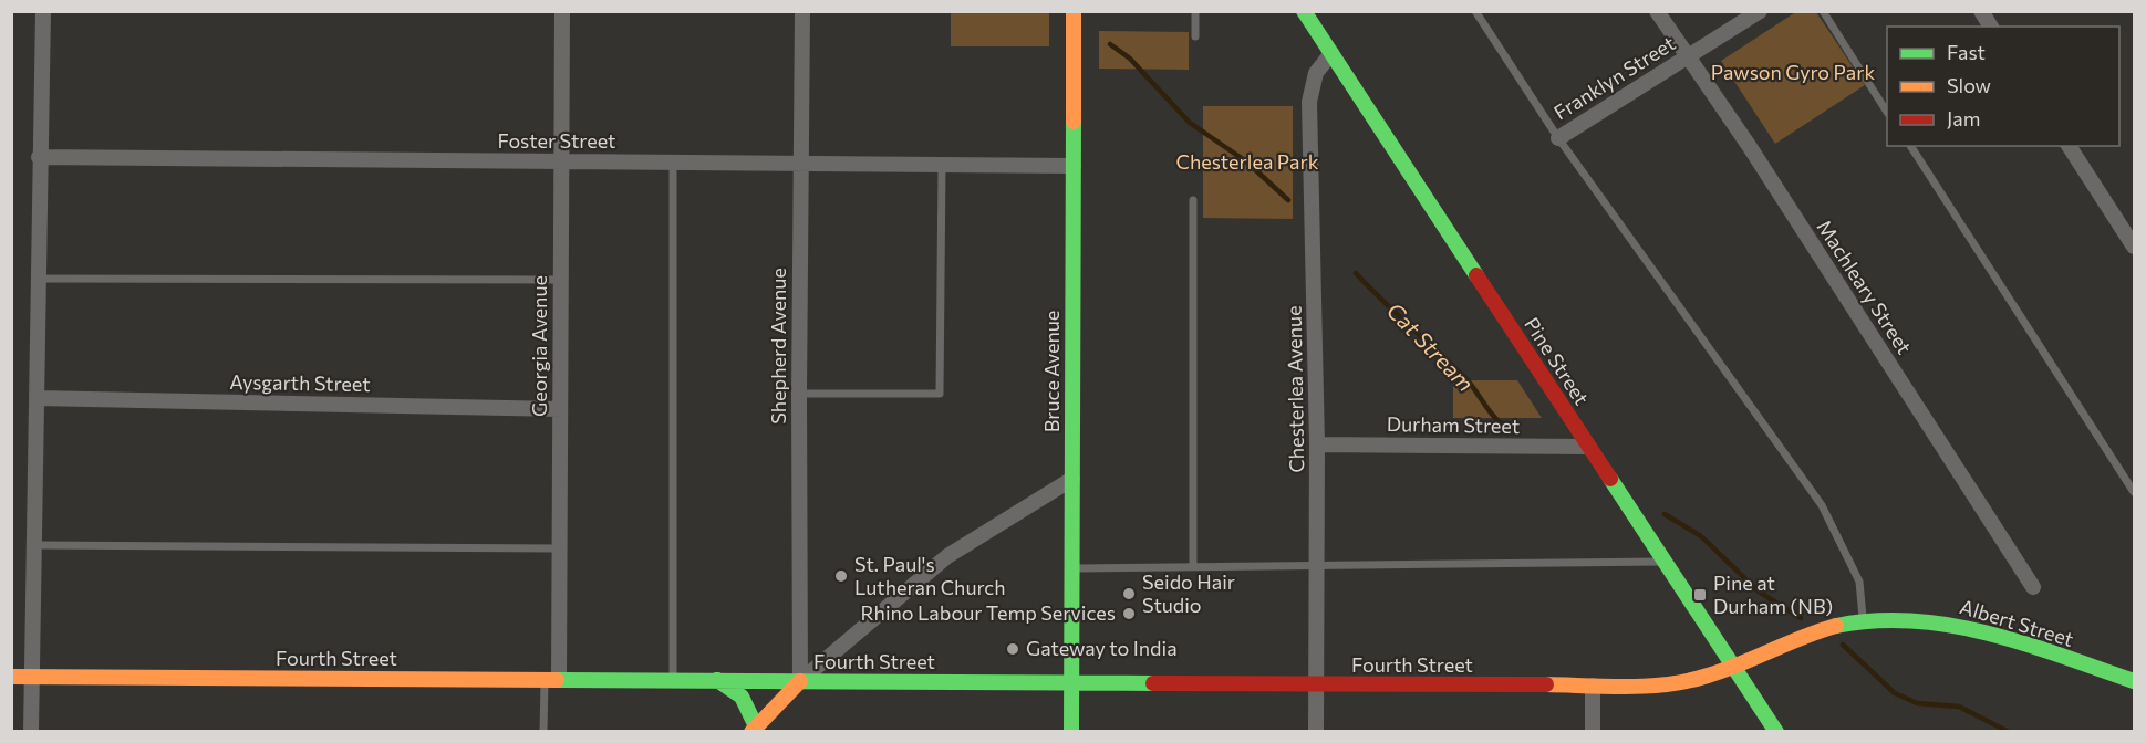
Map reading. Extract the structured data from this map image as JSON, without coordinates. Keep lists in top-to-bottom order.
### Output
{
  "streets": {
    "street": [
      "Franklyn Street",
      "Foster Street",
      "Machleary Street",
      "Georgia Avenue",
      "Shepherd Avenue",
      "Pine Street",
      "Bruce Avenue",
      "Aysgarth Street",
      "Chesterlea Avenue",
      "Durham Street",
      "Albert Street",
      "Fourth Street"
    ]
  },
  "crossings": [
    ["Franklyn Street", "Machleary Street"],
    ["Foster Street", "Georgia Avenue"],
    ["Foster Street", "Shepherd Avenue"],
    ["Foster Street", "Bruce Avenue"],
    ["Georgia Avenue", "Aysgarth Street"],
    ["Georgia Avenue", "Fourth Street"],
    ["Shepherd Avenue", "Fourth Street"],
    ["Pine Street", "Chesterlea Avenue"],
    ["Pine Street", "Durham Street"],
    ["Pine Street", "Albert Street"],
    ["Pine Street", "Fourth Street"],
    ["Bruce Avenue", "Fourth Street"],
    ["Chesterlea Avenue", "Durham Street"],
    ["Chesterlea Avenue", "Fourth Street"],
    ["Albert Street", "Fourth Street"]
  ],
  "water": ["Cat Stream"],
  "parks": ["Pawson Gyro Park", "Chesterlea Park"],
  "places": {
    "other": [
      "St. Paul's Lutheran Church",
      "Seido Hair Studio",
      "Rhino Labour Temp Services",
      "Gateway to India"
    ],
    "transit": ["Pine at Durham (NB)"]
  },
  "legend": ["Fast", "Slow", "Jam"]
}
